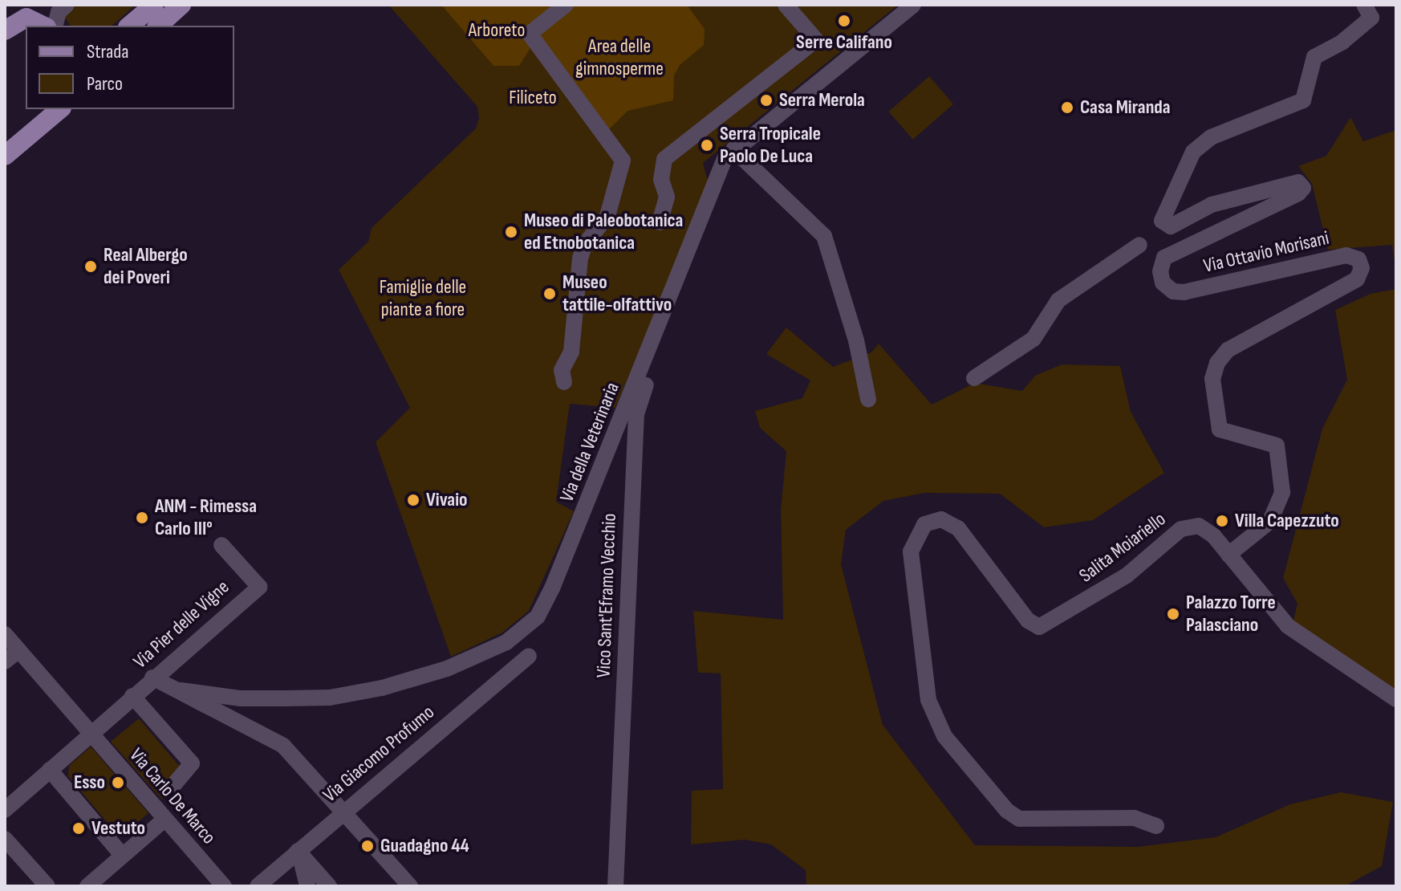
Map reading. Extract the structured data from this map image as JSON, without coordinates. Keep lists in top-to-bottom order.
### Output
{
  "streets": {
    "street": [
      "Via Ottavio Morisani",
      "Via della Veterinaria",
      "Salita Moiariello",
      "Vico Sant'Eframo Vecchio",
      "Via Pier delle Vigne",
      "Via Giacomo Profumo",
      "Via Carlo De Marco"
    ]
  },
  "crossings": [
    ["Via Ottavio Morisani", "Salita Moiariello"],
    ["Via della Veterinaria", "Vico Sant'Eframo Vecchio"],
    ["Via Pier delle Vigne", "Via Carlo De Marco"]
  ],
  "parks": [
    "Arboreto",
    "Area delle gimnosperme",
    "Filiceto",
    "Famiglie delle piante a fiore"
  ],
  "places": [
    "Serre Califano",
    "Serra Merola",
    "Casa Miranda",
    "Serra Tropicale Paolo De Luca",
    "Museo di Paleobotanica ed Etnobotanica",
    "Real Albergo dei Poveri",
    "Museo tattile-olfattivo",
    "Vivaio",
    "ANM - Rimessa Carlo III°",
    "Villa Capezzuto",
    "Palazzo Torre Palasciano",
    "Esso",
    "Vestuto",
    "Guadagno 44"
  ],
  "legend": ["Strada", "Parco"]
}
